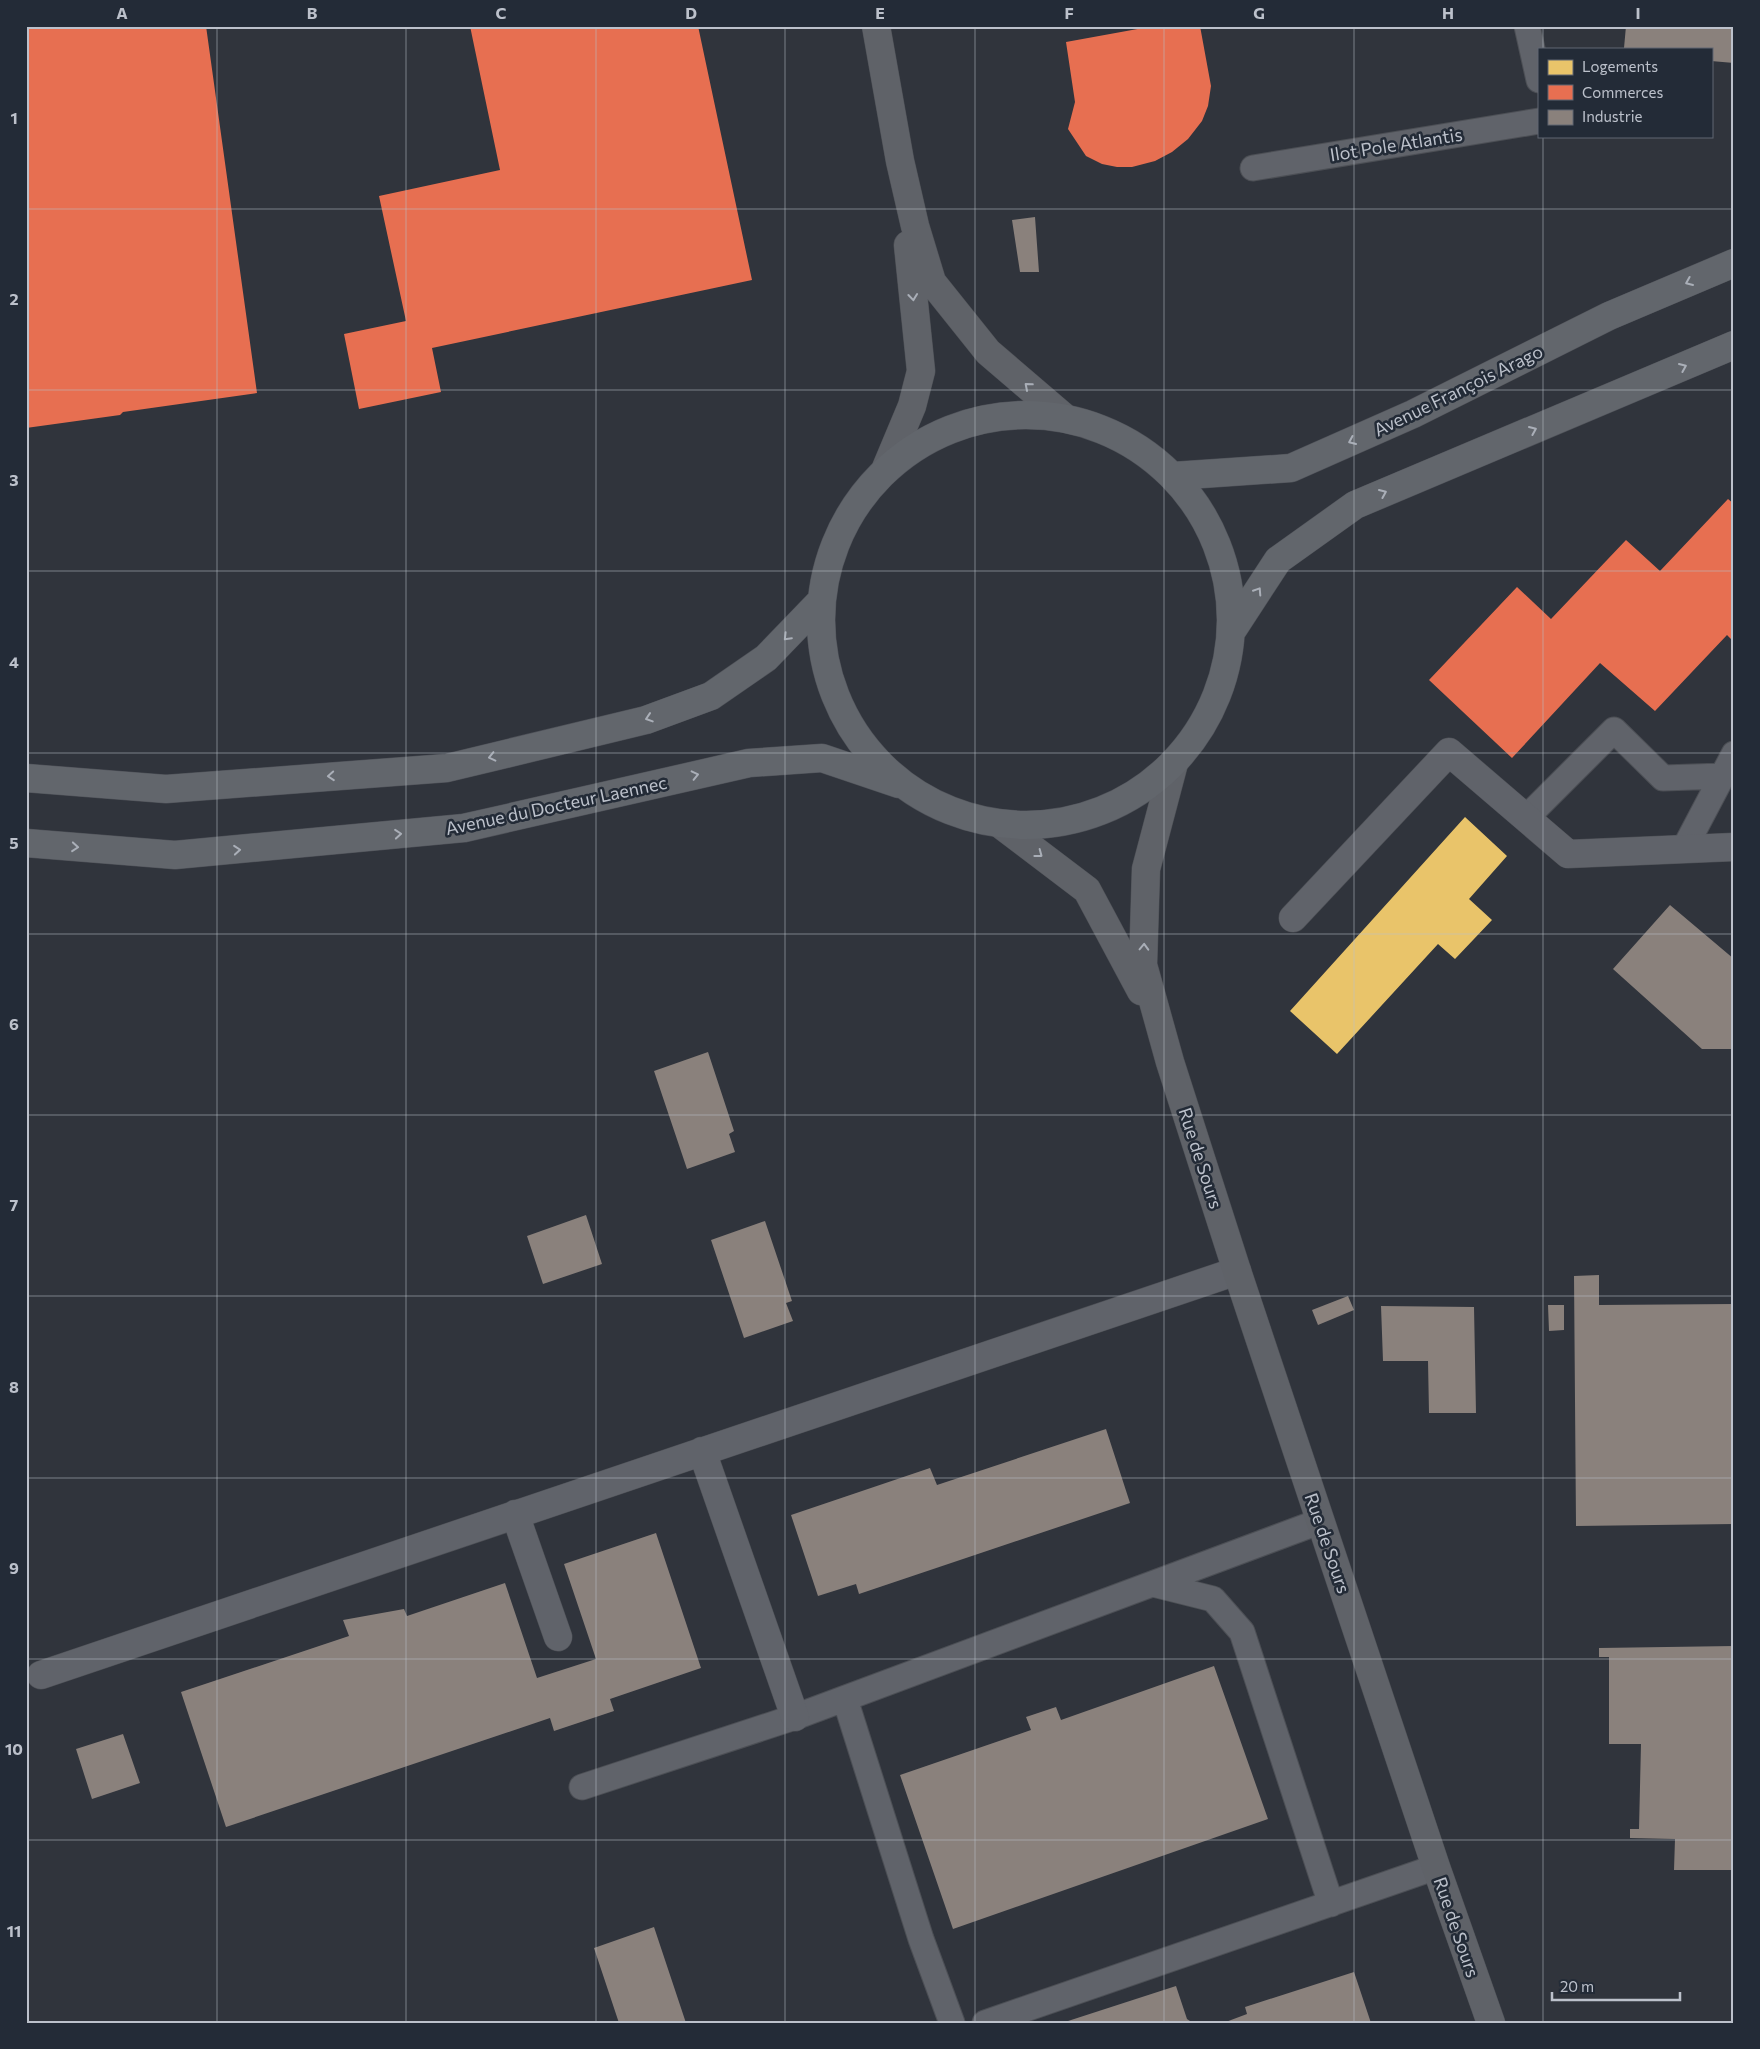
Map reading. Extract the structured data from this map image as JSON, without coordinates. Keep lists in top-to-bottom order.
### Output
{
  "streets": {
    "main road": ["Avenue François Arago", "Avenue du Docteur Laennec", "Rue de Sours"],
    "lane": ["Ilot Pole Atlantis"]
  },
  "legend": ["Logements", "Commerces", "Industrie"],
  "scale_bar": "20 m",
  "grid": {
    "columns": [
      "A",
      "B",
      "C",
      "D",
      "E",
      "F",
      "G",
      "H",
      "I"
    ],
    "rows": [
      "1",
      "2",
      "3",
      "4",
      "5",
      "6",
      "7",
      "8",
      "9",
      "10",
      "11"
    ]
  }
}
